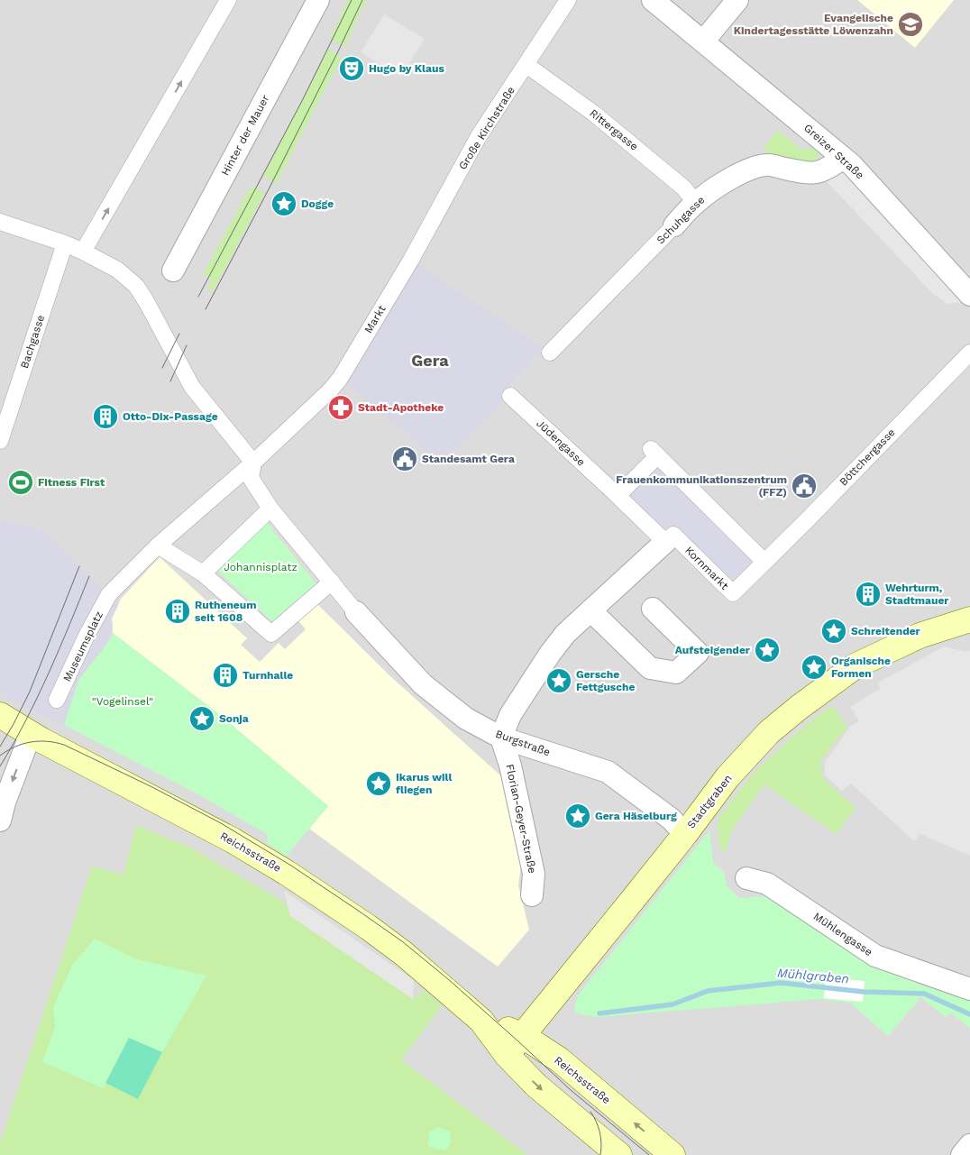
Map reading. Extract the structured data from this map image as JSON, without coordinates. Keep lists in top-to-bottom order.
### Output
{
  "streets": {
    "main road": ["Stadtgraben", "Reichsstraße"],
    "street": [
      "Große Kirchstraße",
      "Rittergasse",
      "Hinter der Mauer",
      "Greizer Straße",
      "Schuhgasse",
      "Markt",
      "Bachgasse",
      "Jüdengasse",
      "Böttchergasse",
      "Kornmarkt",
      "Museumsplatz",
      "Burgstraße",
      "Florian-Geyer-Straße",
      "Mühlengasse"
    ]
  },
  "crossings": [
    ["Große Kirchstraße", "Rittergasse"],
    ["Große Kirchstraße", "Markt"],
    ["Rittergasse", "Schuhgasse"],
    ["Greizer Straße", "Schuhgasse"],
    ["Markt", "Museumsplatz"],
    ["Böttchergasse", "Kornmarkt"],
    ["Burgstraße", "Stadtgraben"],
    ["Burgstraße", "Florian-Geyer-Straße"],
    ["Stadtgraben", "Reichsstraße"]
  ],
  "districts": ["Gera"],
  "water": ["Mühlgraben"],
  "parks": ["Johannisplatz", "\"Vogelinsel\""],
  "places": {
    "school or university": ["Evangelische Kindertagesstätte Löwenzahn"],
    "theatre": ["Hugo by Klaus"],
    "place": [
      "Dogge",
      "Schreitender",
      "Aufsteigender",
      "Organische Formen",
      "Gersche Fettgusche",
      "Sonja",
      "Ikarus will fliegen",
      "Gera Häselburg"
    ],
    "pharmacy": ["Stadt-Apotheke"],
    "building": [
      "Otto-Dix-Passage",
      "Wehrturm, Stadtmauer",
      "Rutheneum seit 1608",
      "Turnhalle"
    ],
    "public building": ["Standesamt Gera", "Frauenkommunikationszentrum (FFZ)"],
    "sports": ["Fitness First"]
  }
}
